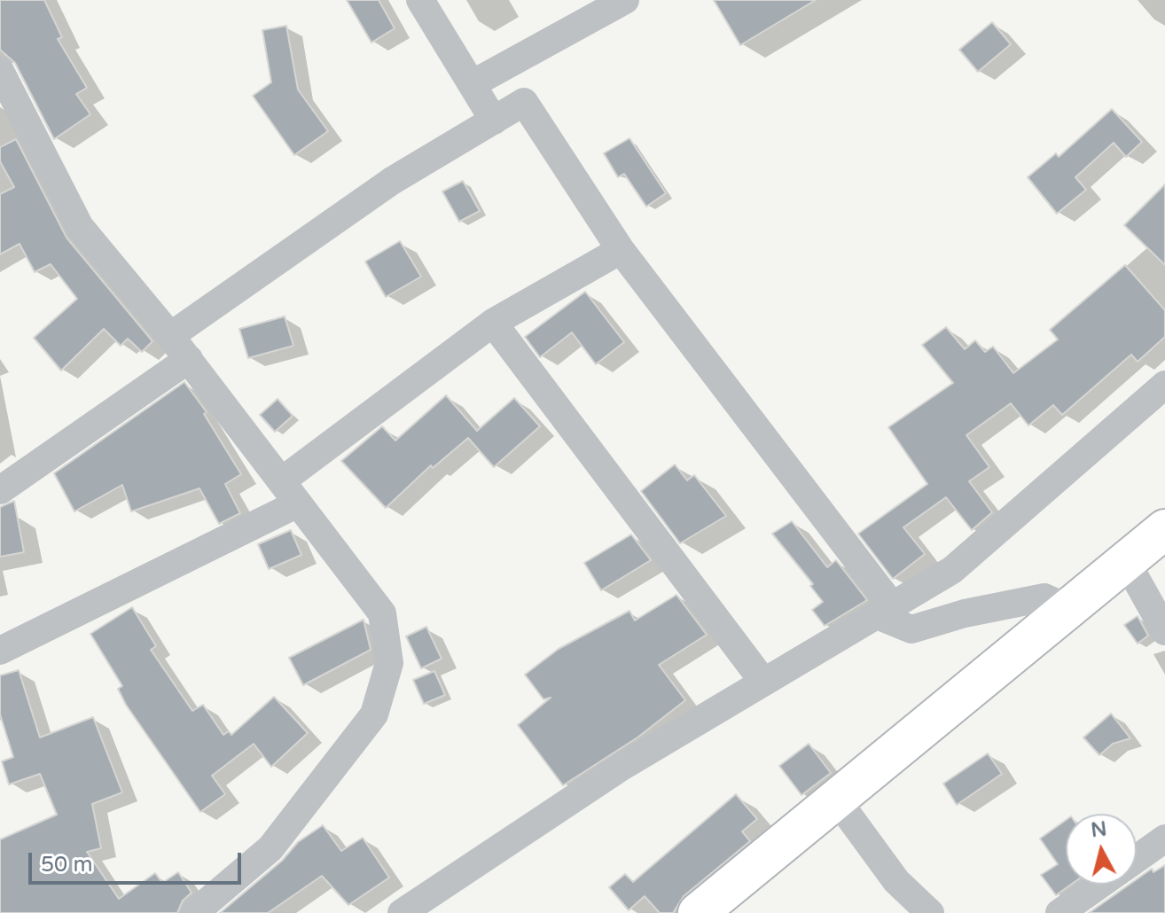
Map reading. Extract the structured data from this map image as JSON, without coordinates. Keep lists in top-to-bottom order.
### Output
{
  "scale_bar": "50 m",
  "north": "top"
}
